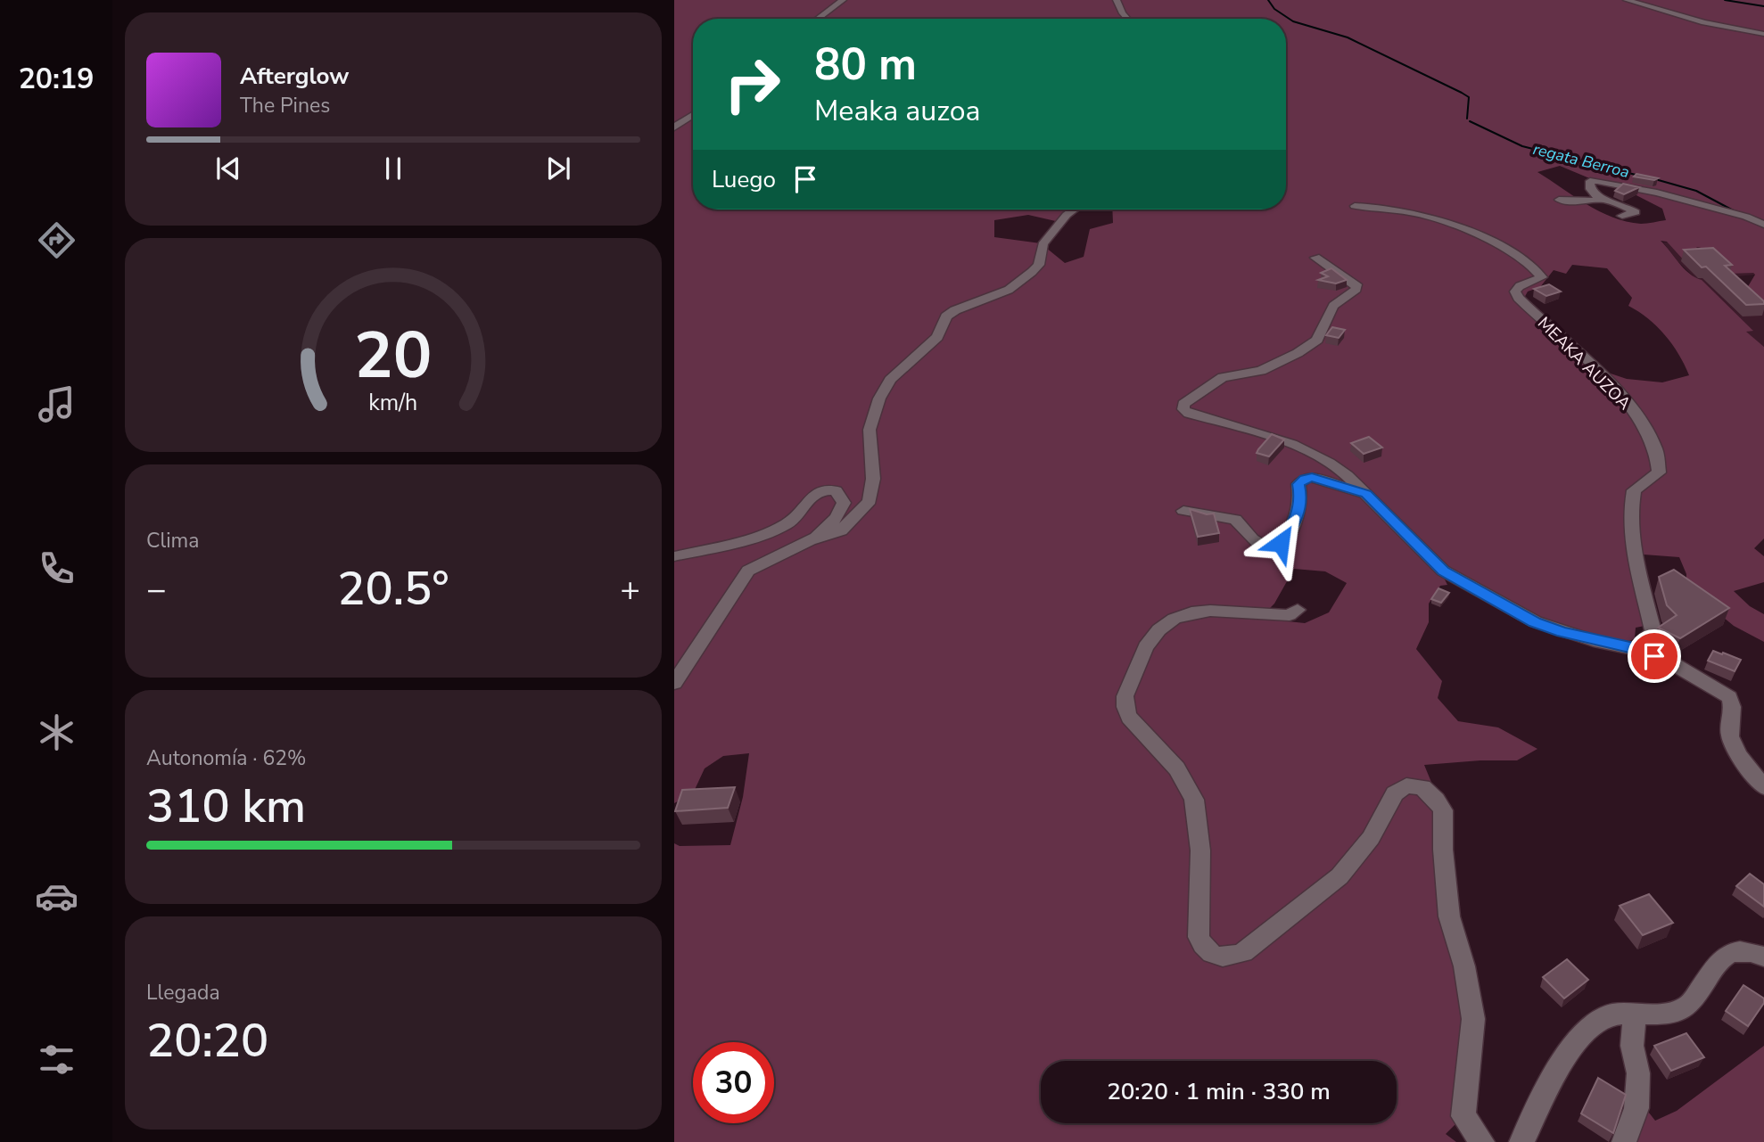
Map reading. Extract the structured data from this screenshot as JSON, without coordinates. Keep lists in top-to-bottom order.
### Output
{
  "streets": {
    "street": ["MEAKA AUZOA"]
  },
  "water": ["regata Berroa"],
  "page": {
    "tabs": "20:19",
    "turn": ["80 m", "Meaka auzoa"],
    "song": ["Afterglow", "The Pines"],
    "then": "Luego",
    "tile": [
      "Clima",
      ["Autonomía · 62%", "310 km"],
      ["Llegada", "20:20"]
    ],
    "heat": ["−", "20.5°", "+"],
    "limit": "30",
    "trip": "20:20 · 1 min · 330 m",
    "gauge": ["20", "km/h"]
  }
}
